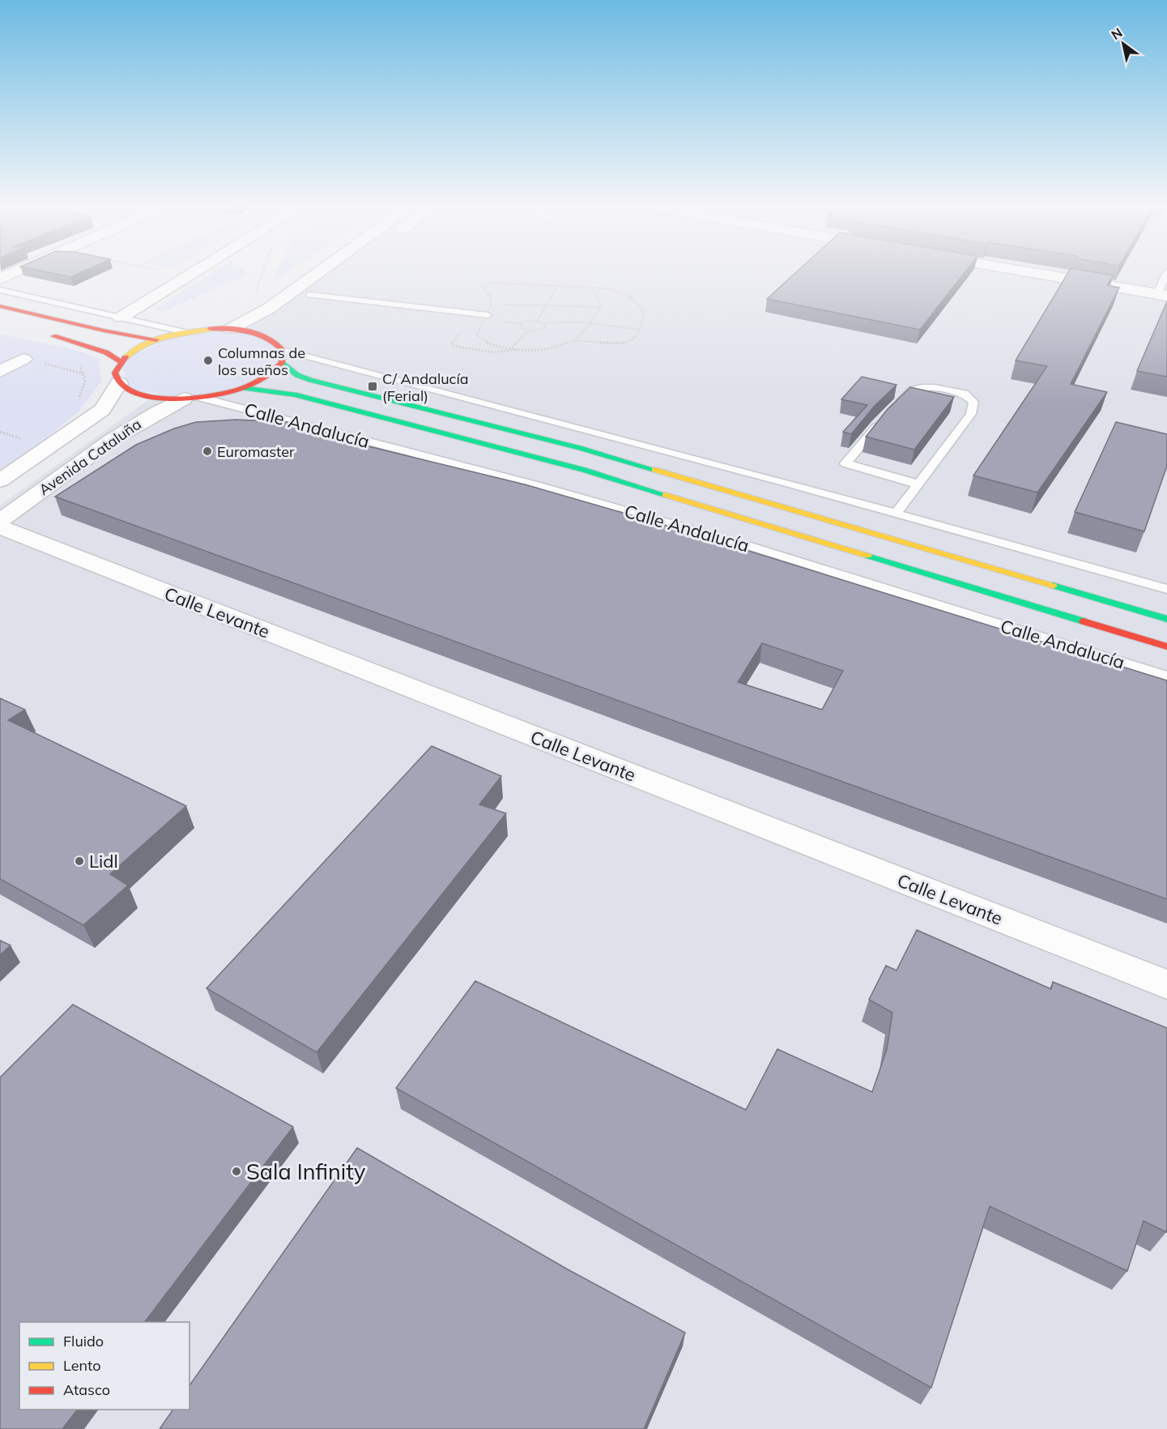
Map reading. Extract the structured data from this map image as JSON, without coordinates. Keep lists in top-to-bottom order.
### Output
{
  "streets": {
    "main road": ["Calle Andalucía"],
    "street": ["Avenida Cataluña", "Calle Levante"]
  },
  "crossings": [
    ["Calle Andalucía", "Avenida Cataluña"]
  ],
  "places": {
    "other": [
      "Columnas de los sueños",
      "Euromaster",
      "Lidl",
      "Sala Infinity"
    ],
    "transit": ["C/ Andalucía (Ferial)"]
  },
  "legend": ["Fluido", "Lento", "Atasco"],
  "north": "top left"
}
